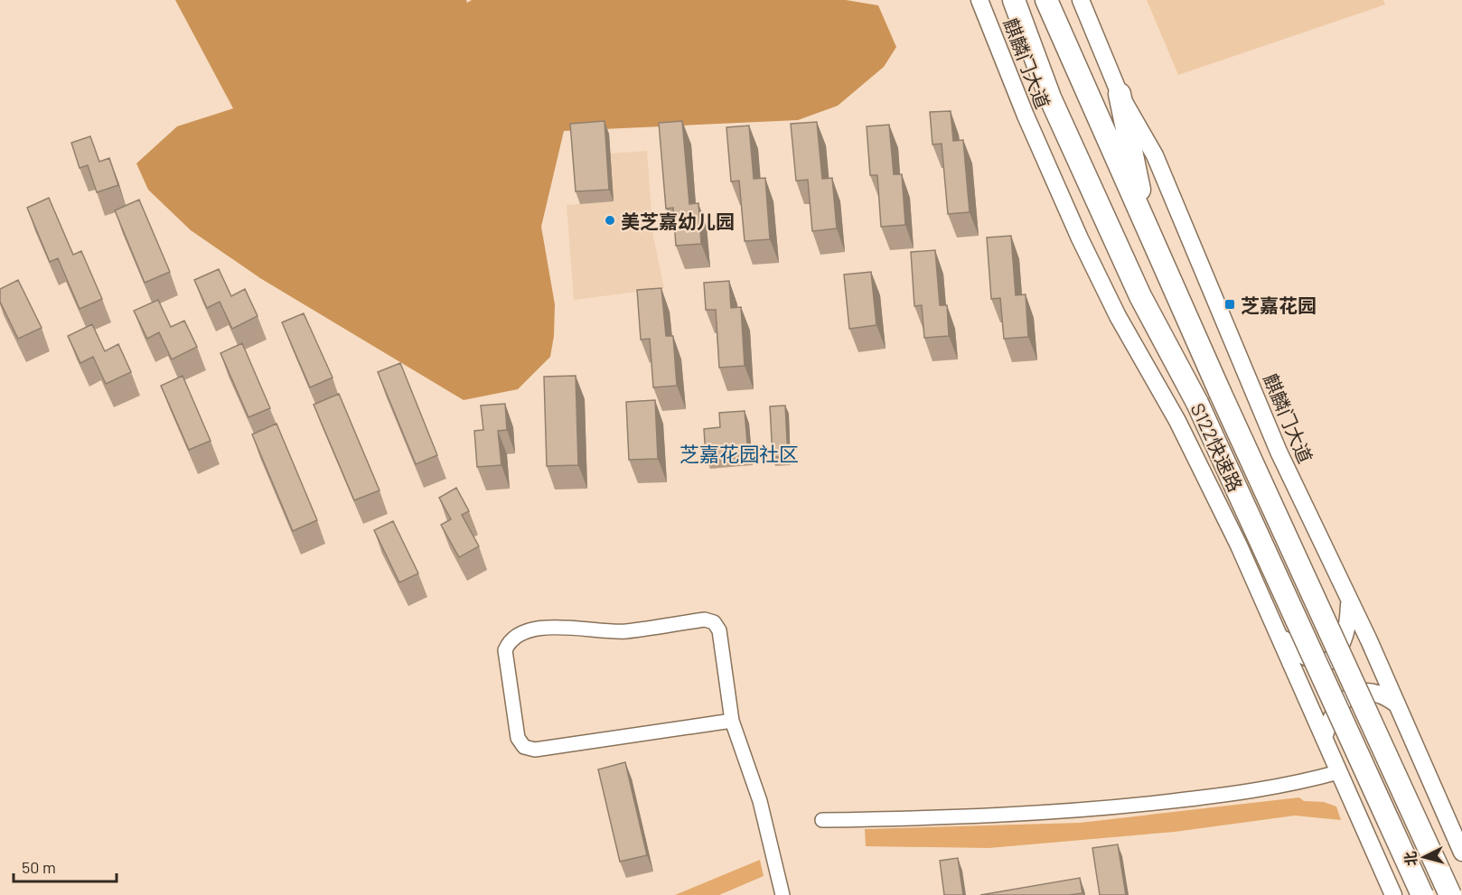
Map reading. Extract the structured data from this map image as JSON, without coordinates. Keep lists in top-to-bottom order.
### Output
{
  "streets": {
    "highway": ["S122快速路"],
    "street": ["麒麟门大道"]
  },
  "districts": ["芝嘉花园社区"],
  "places": {
    "other": ["美芝嘉幼儿园"],
    "transit": ["芝嘉花园"]
  },
  "scale_bar": "50 m",
  "north": "left"
}
